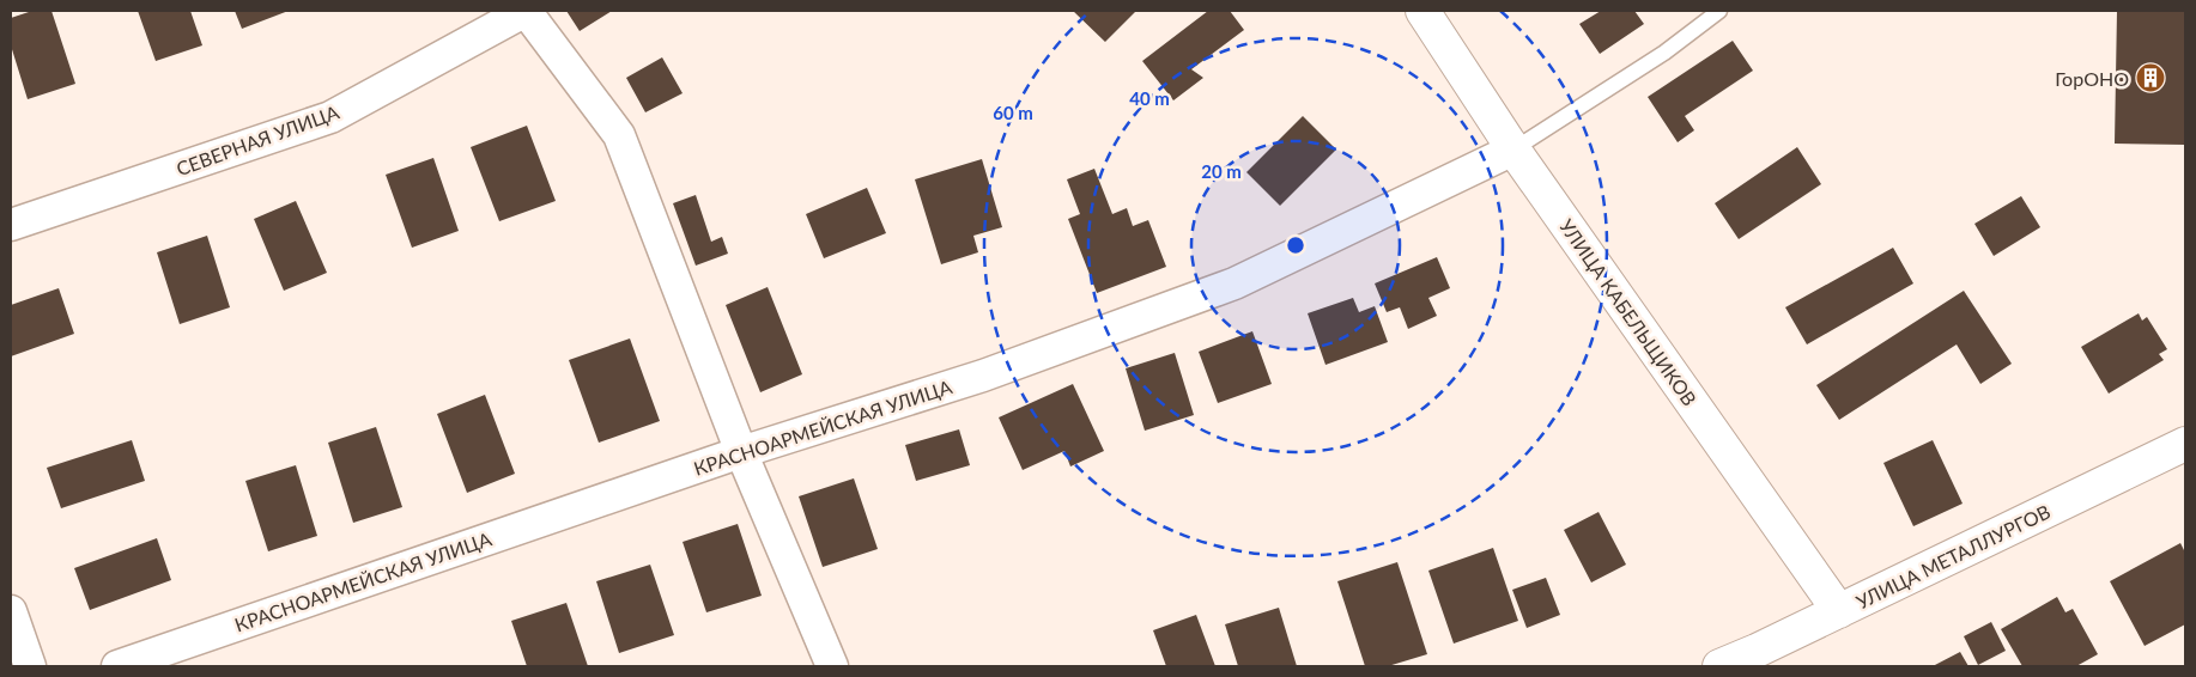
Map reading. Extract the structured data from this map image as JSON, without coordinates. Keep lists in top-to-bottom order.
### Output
{
  "streets": {
    "street": [
      "СЕВЕРНАЯ УЛИЦА",
      "УЛИЦА КАБЕЛЬЩИКОВ",
      "КРАСНОАРМЕЙСКАЯ УЛИЦА",
      "УЛИЦА МЕТАЛЛУРГОВ"
    ]
  },
  "crossings": [
    ["УЛИЦА КАБЕЛЬЩИКОВ", "КРАСНОАРМЕЙСКАЯ УЛИЦА"],
    ["УЛИЦА КАБЕЛЬЩИКОВ", "УЛИЦА МЕТАЛЛУРГОВ"]
  ],
  "places": {
    "building": ["ГорОНО"]
  },
  "rings": ["40 m", "60 m", "20 m"]
}
